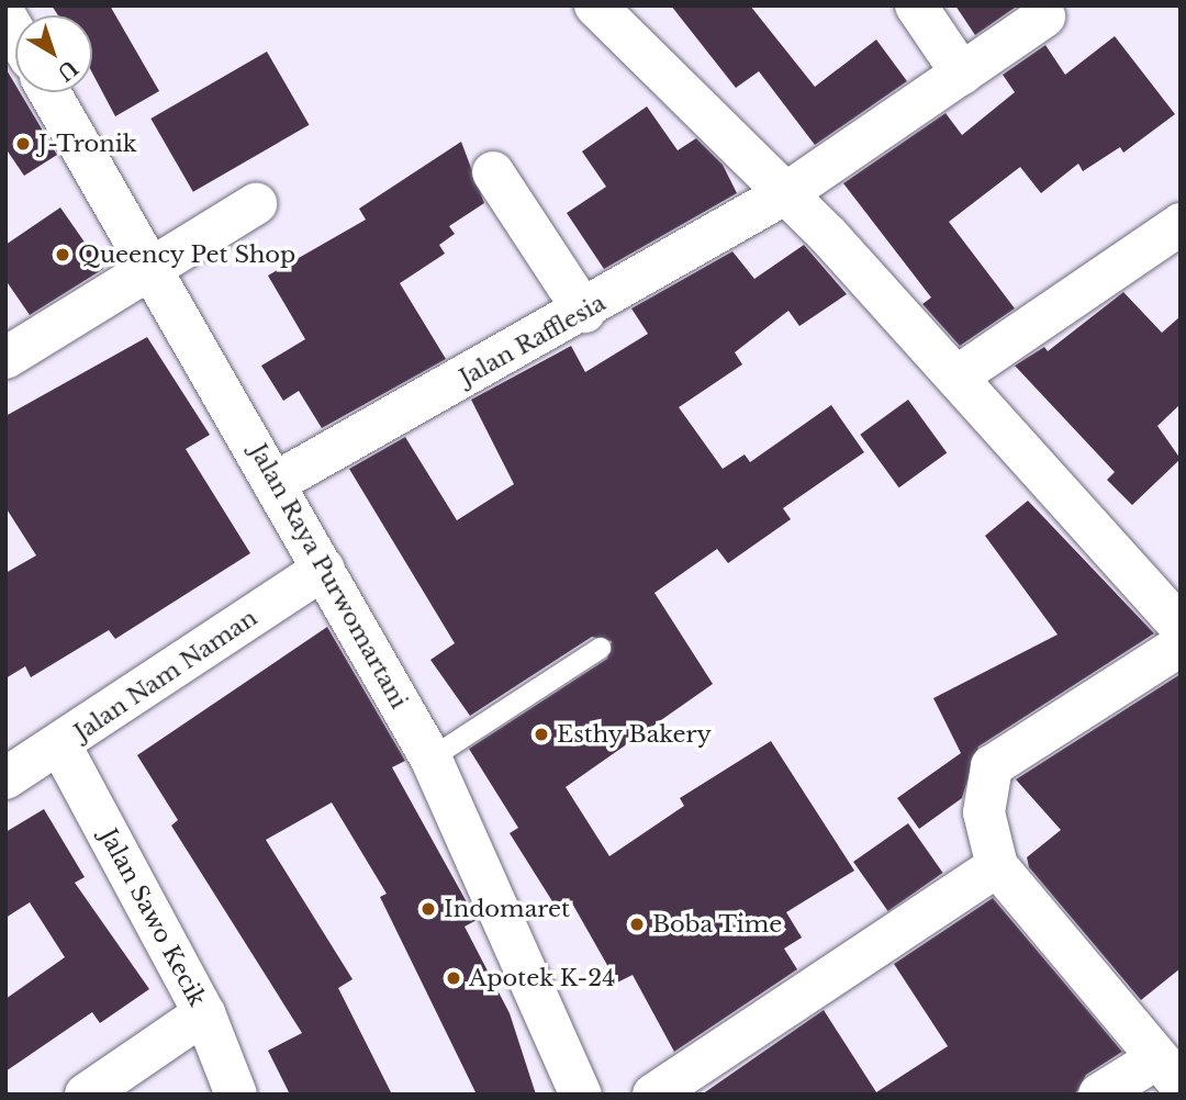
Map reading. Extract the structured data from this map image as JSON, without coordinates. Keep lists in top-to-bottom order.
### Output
{
  "streets": {
    "street": [
      "Jalan Rafflesia",
      "Jalan Raya Purwomartani",
      "Jalan Nam Naman",
      "Jalan Sawo Kecik"
    ]
  },
  "crossings": [
    ["Jalan Rafflesia", "Jalan Raya Purwomartani"],
    ["Jalan Raya Purwomartani", "Jalan Nam Naman"],
    ["Jalan Nam Naman", "Jalan Sawo Kecik"]
  ],
  "places": [
    "J-Tronik",
    "Queency Pet Shop",
    "Esthy Bakery",
    "Indomaret",
    "Boba Time",
    "Apotek K-24"
  ],
  "north": "bottom right"
}
